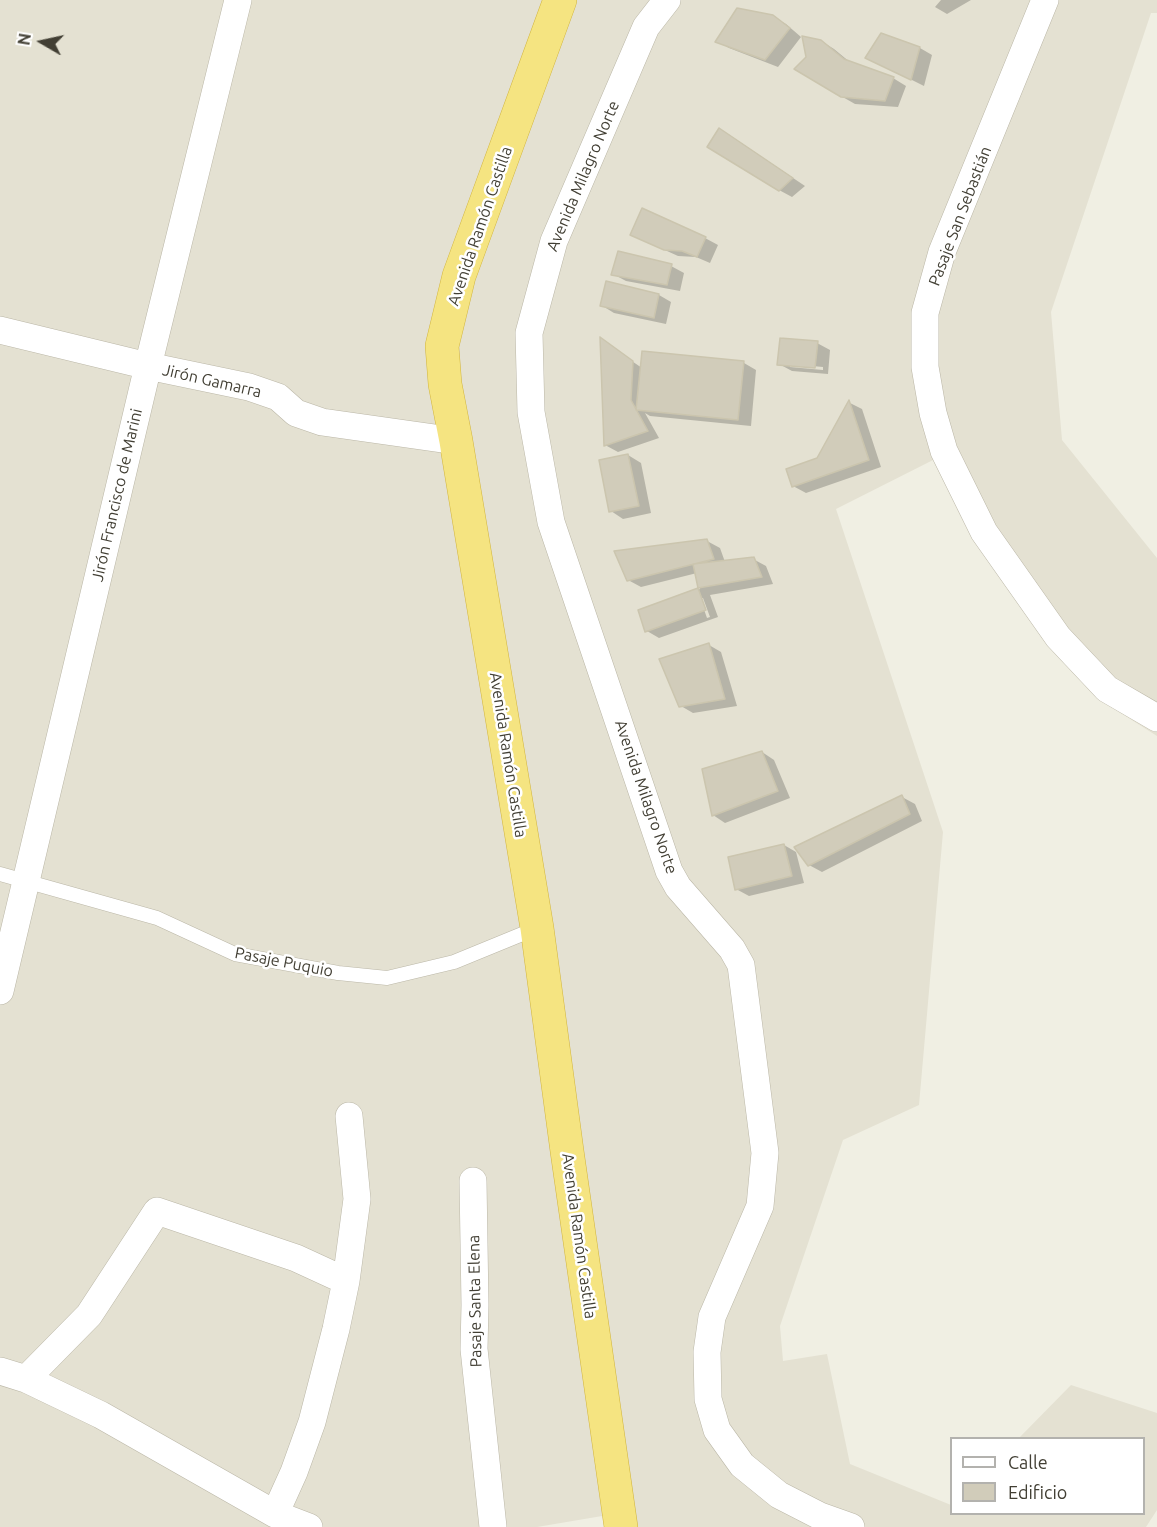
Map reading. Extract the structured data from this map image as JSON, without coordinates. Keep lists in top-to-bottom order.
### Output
{
  "streets": {
    "highway": ["Avenida Ramón Castilla"],
    "street": [
      "Avenida Milagro Norte",
      "Pasaje San Sebastián",
      "Jirón Gamarra",
      "Jirón Francisco de Marini",
      "Pasaje Santa Elena"
    ],
    "lane": ["Pasaje Puquio"]
  },
  "crossings": [
    ["Avenida Ramón Castilla", "Jirón Gamarra"],
    ["Avenida Ramón Castilla", "Pasaje Puquio"],
    ["Jirón Gamarra", "Jirón Francisco de Marini"],
    ["Jirón Francisco de Marini", "Pasaje Puquio"]
  ],
  "legend": ["Calle", "Edificio"],
  "north": "left"
}
